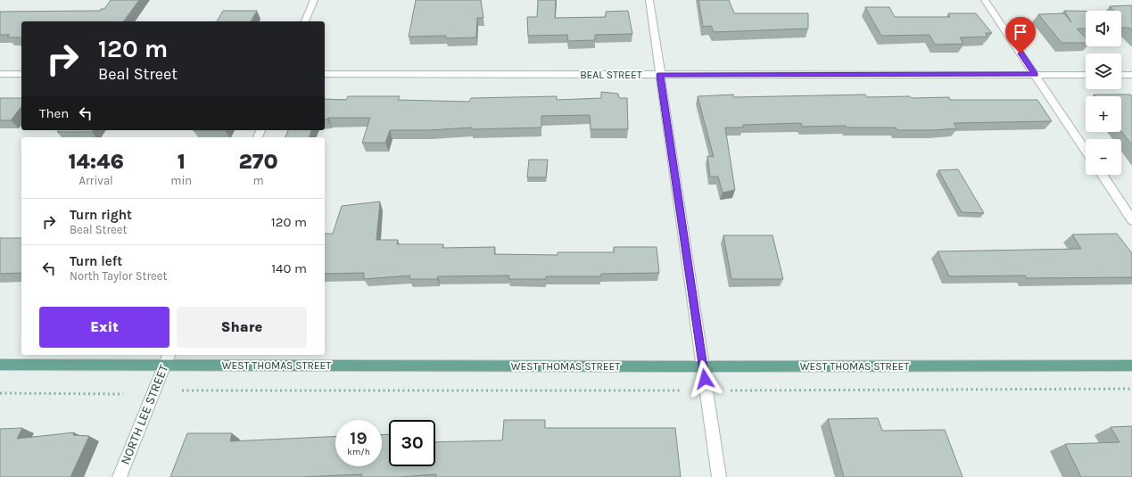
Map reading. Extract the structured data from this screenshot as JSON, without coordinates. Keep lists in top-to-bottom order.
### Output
{
  "streets": {
    "main road": ["WEST THOMAS STREET"],
    "street": ["BEAL STREET", "NORTH LEE STREET"]
  },
  "crossings": [
    ["WEST THOMAS STREET", "NORTH LEE STREET"]
  ],
  "page": {
    "map_buttons": ["+", "−"],
    "turn": ["120 m", "Beal Street"],
    "then": "Then",
    "eta": [
      "14:46",
      "Arrival",
      "1",
      "min",
      "270",
      "m"
    ],
    "list": [
      {
        "name": "Turn right",
        "note": "Beal Street",
        "value": "120 m"
      },
      {
        "name": "Turn left",
        "note": "North Taylor Street",
        "value": "140 m"
      }
    ],
    "buttons": ["Exit", "Share"],
    "speed": "19 km/h",
    "limit": "30"
  }
}
